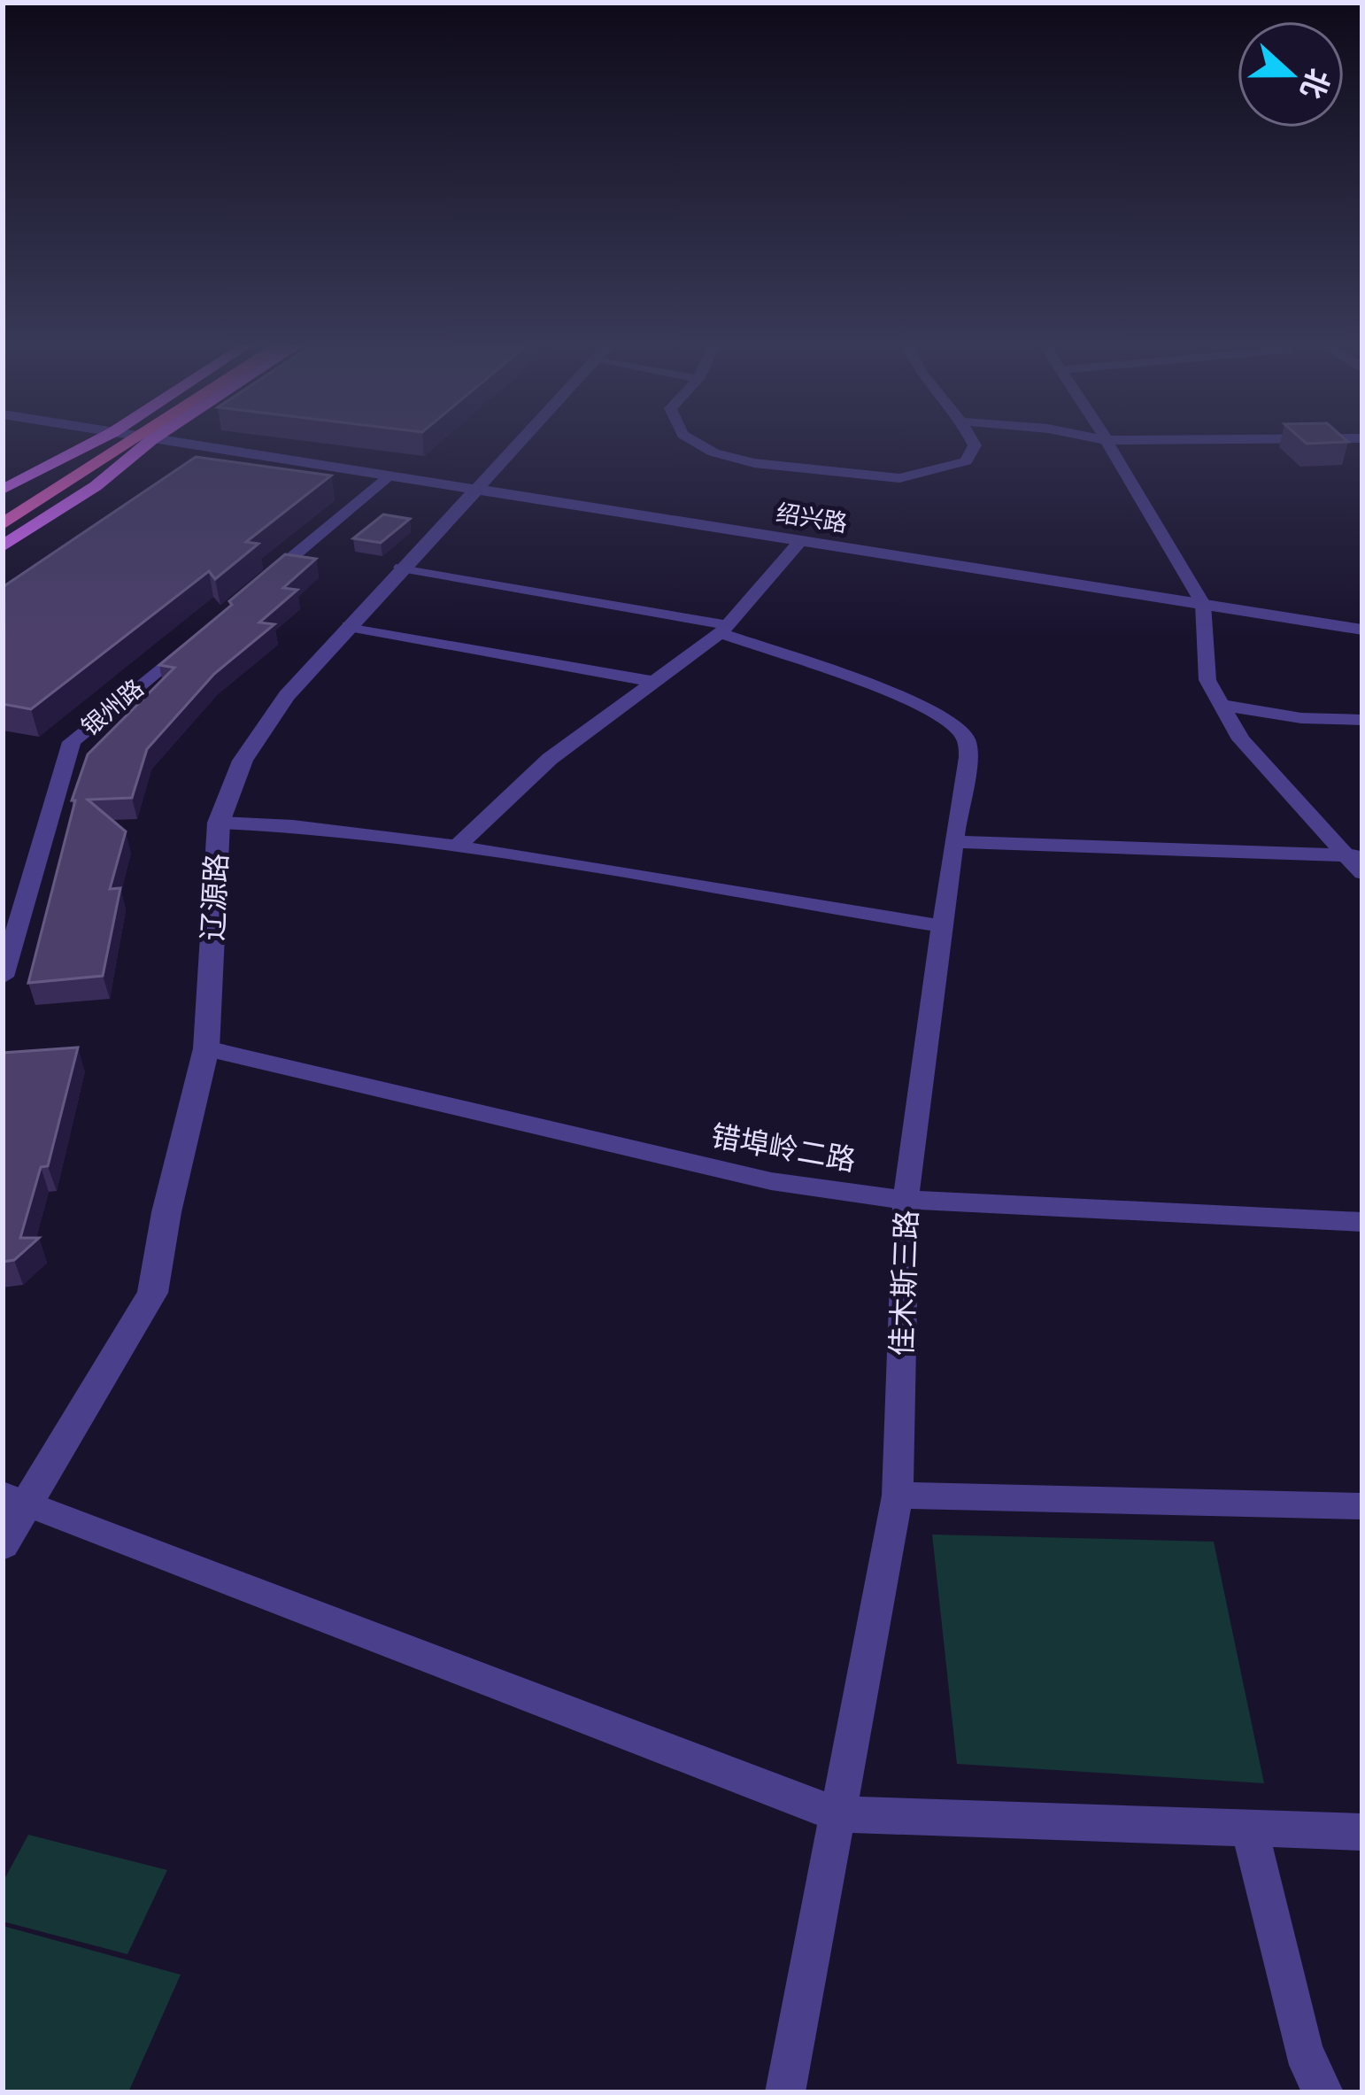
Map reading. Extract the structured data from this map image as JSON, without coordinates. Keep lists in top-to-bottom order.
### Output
{
  "streets": {
    "street": [
      "绍兴路",
      "银州路",
      "辽源路",
      "错埠岭二路",
      "佳木斯三路"
    ]
  },
  "crossings": [
    ["绍兴路", "辽源路"],
    ["辽源路", "错埠岭二路"],
    ["辽源路", "佳木斯三路"],
    ["错埠岭二路", "佳木斯三路"]
  ],
  "north": "right"
}
